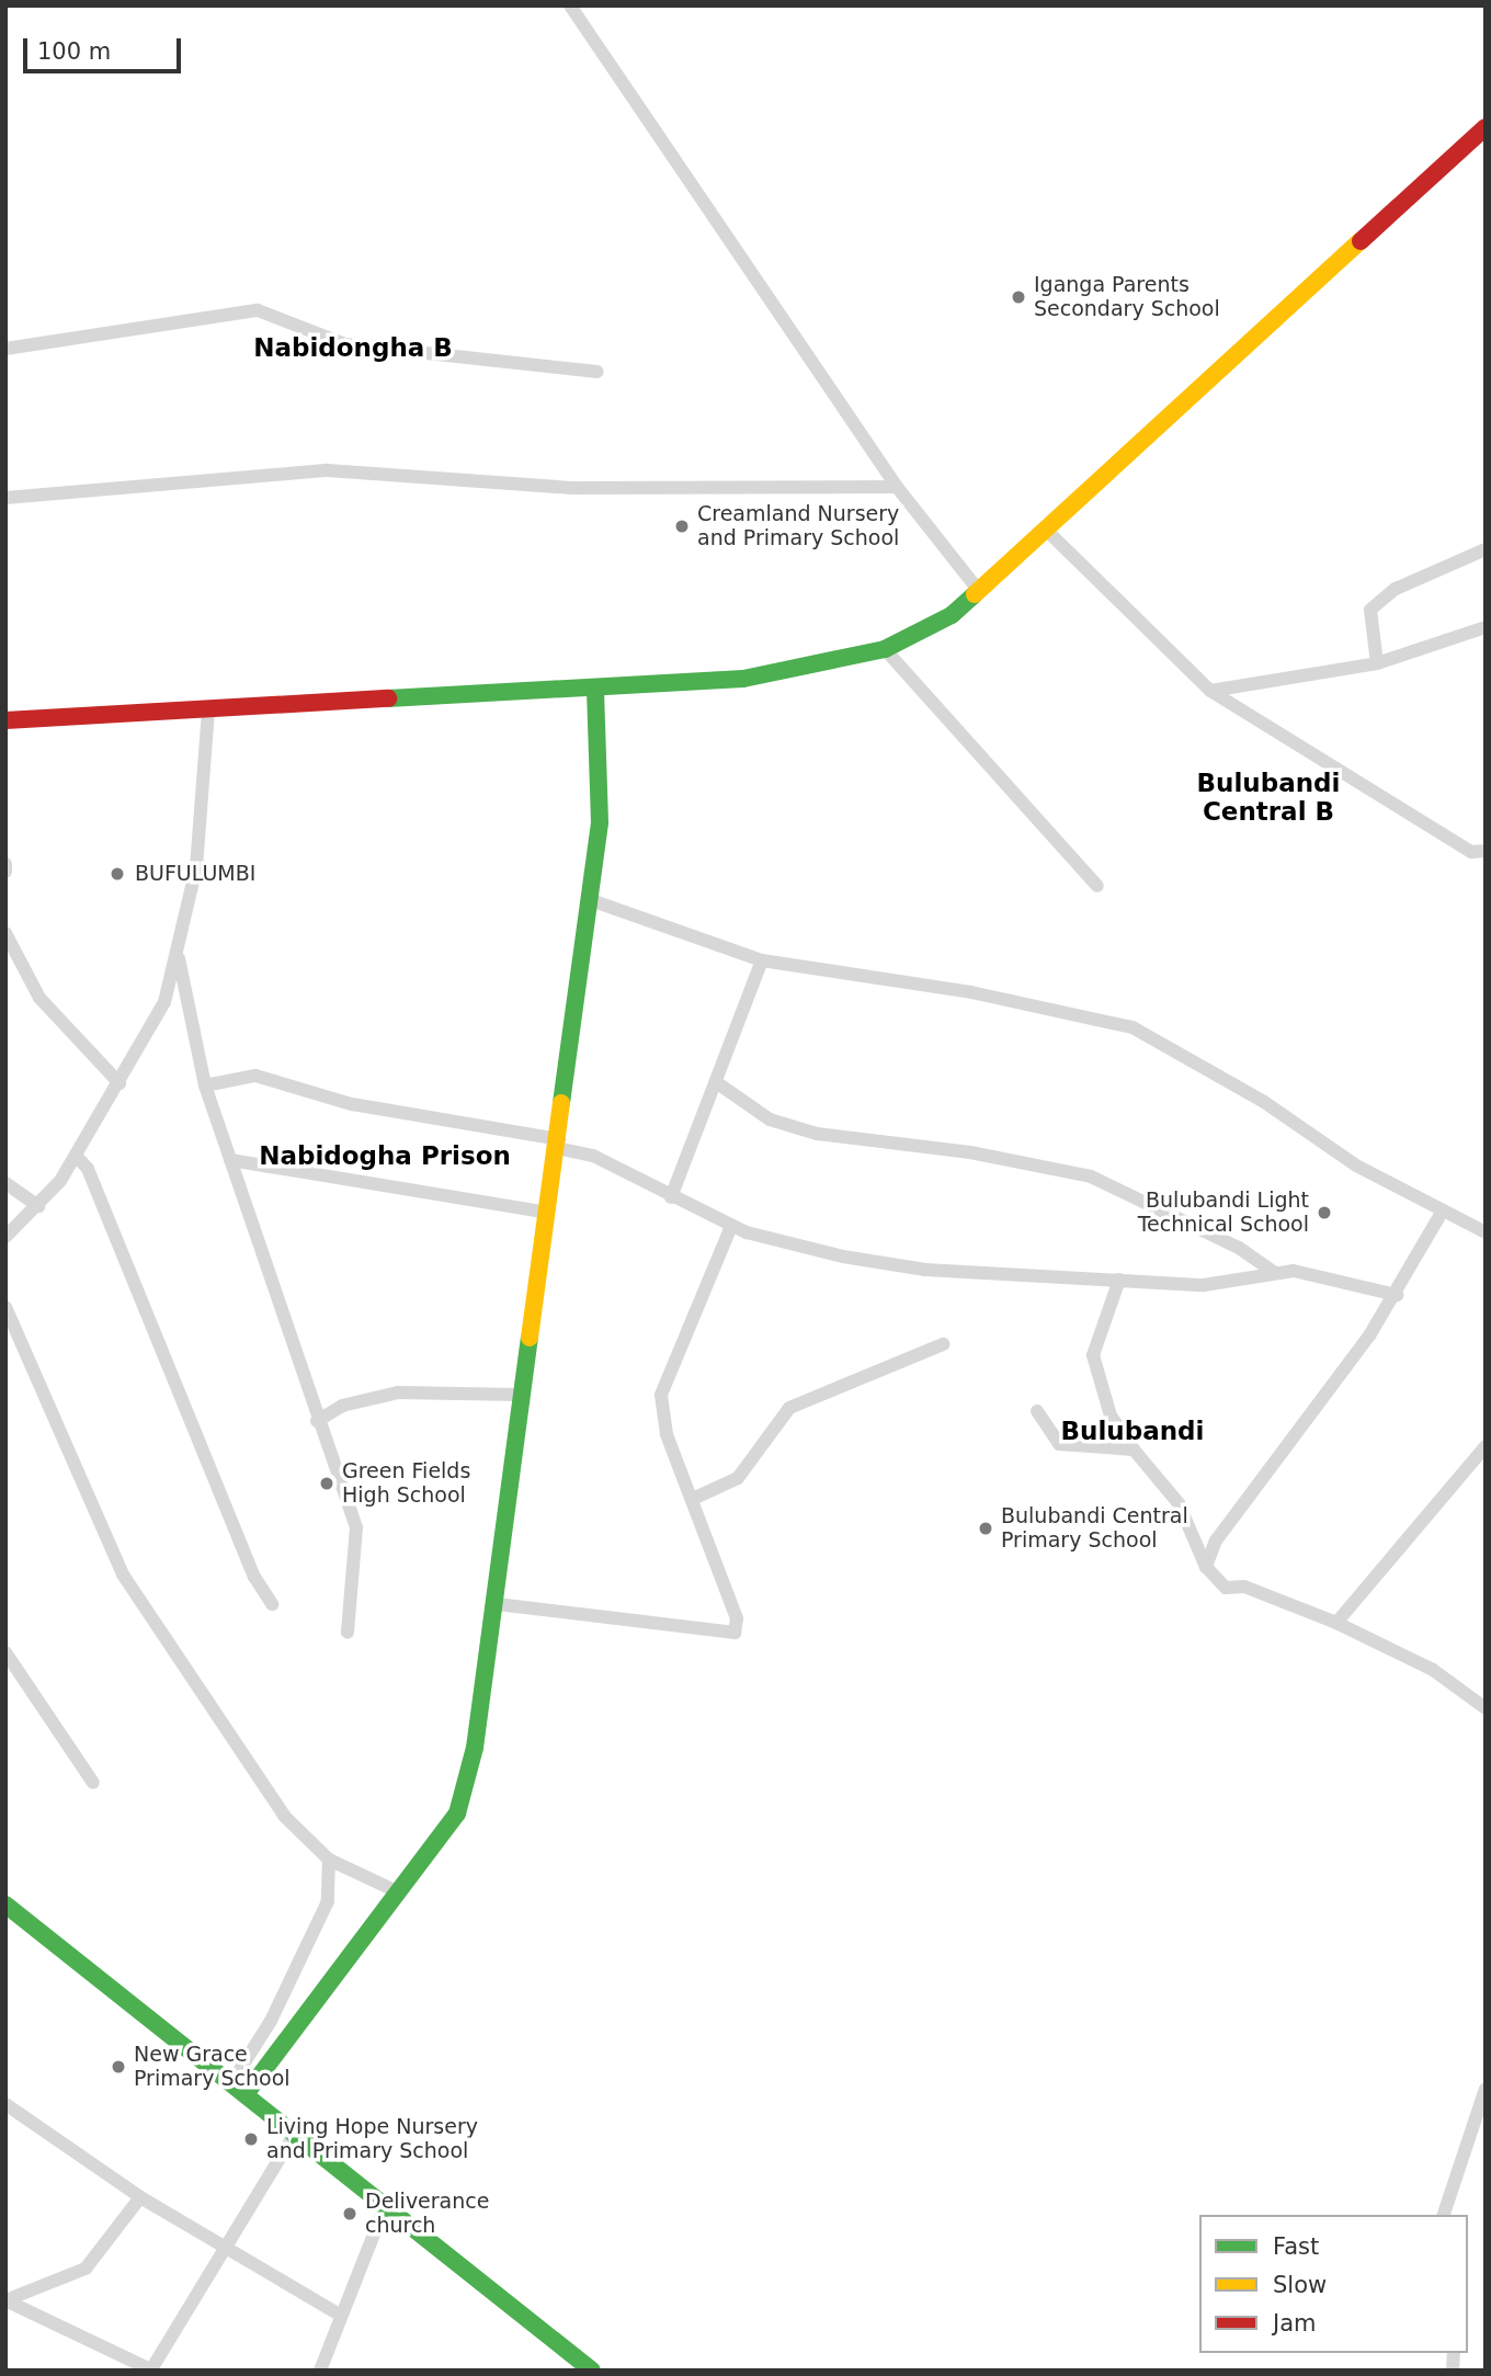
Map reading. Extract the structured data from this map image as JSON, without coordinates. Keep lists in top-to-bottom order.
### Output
{
  "districts": [
    "Nabidongha B",
    "Bulubandi Central B",
    "Nabidogha Prison",
    "Bulubandi"
  ],
  "places": [
    "Iganga Parents Secondary School",
    "Creamland Nursery and Primary School",
    "BUFULUMBI",
    "Bulubandi Light Technical School",
    "Green Fields High School",
    "Bulubandi Central Primary School",
    "New Grace Primary School",
    "Living Hope Nursery and Primary School",
    "Deliverance church"
  ],
  "legend": ["Fast", "Slow", "Jam"],
  "scale_bar": "100 m"
}
